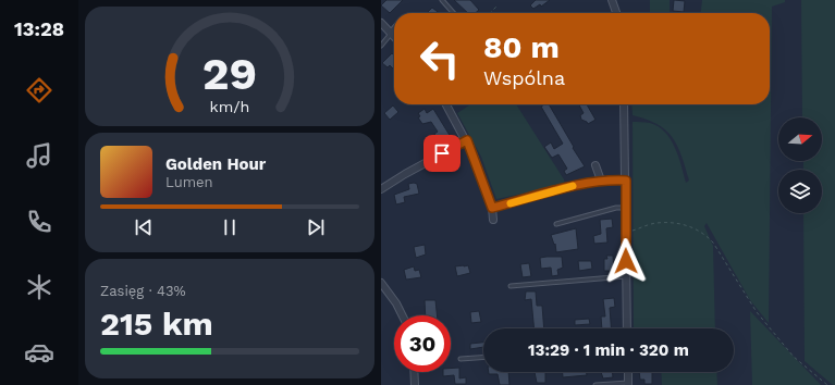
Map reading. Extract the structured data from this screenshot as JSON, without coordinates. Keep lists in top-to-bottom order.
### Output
{
  "north": "right",
  "page": {
    "tabs": "13:28",
    "turn": ["80 m", "Wspólna"],
    "song": ["Golden Hour", "Lumen"],
    "tile": ["Zasięg · 43%", "215 km"],
    "limit": "30",
    "trip": "13:29 · 1 min · 320 m",
    "gauge": ["29", "km/h"]
  }
}
